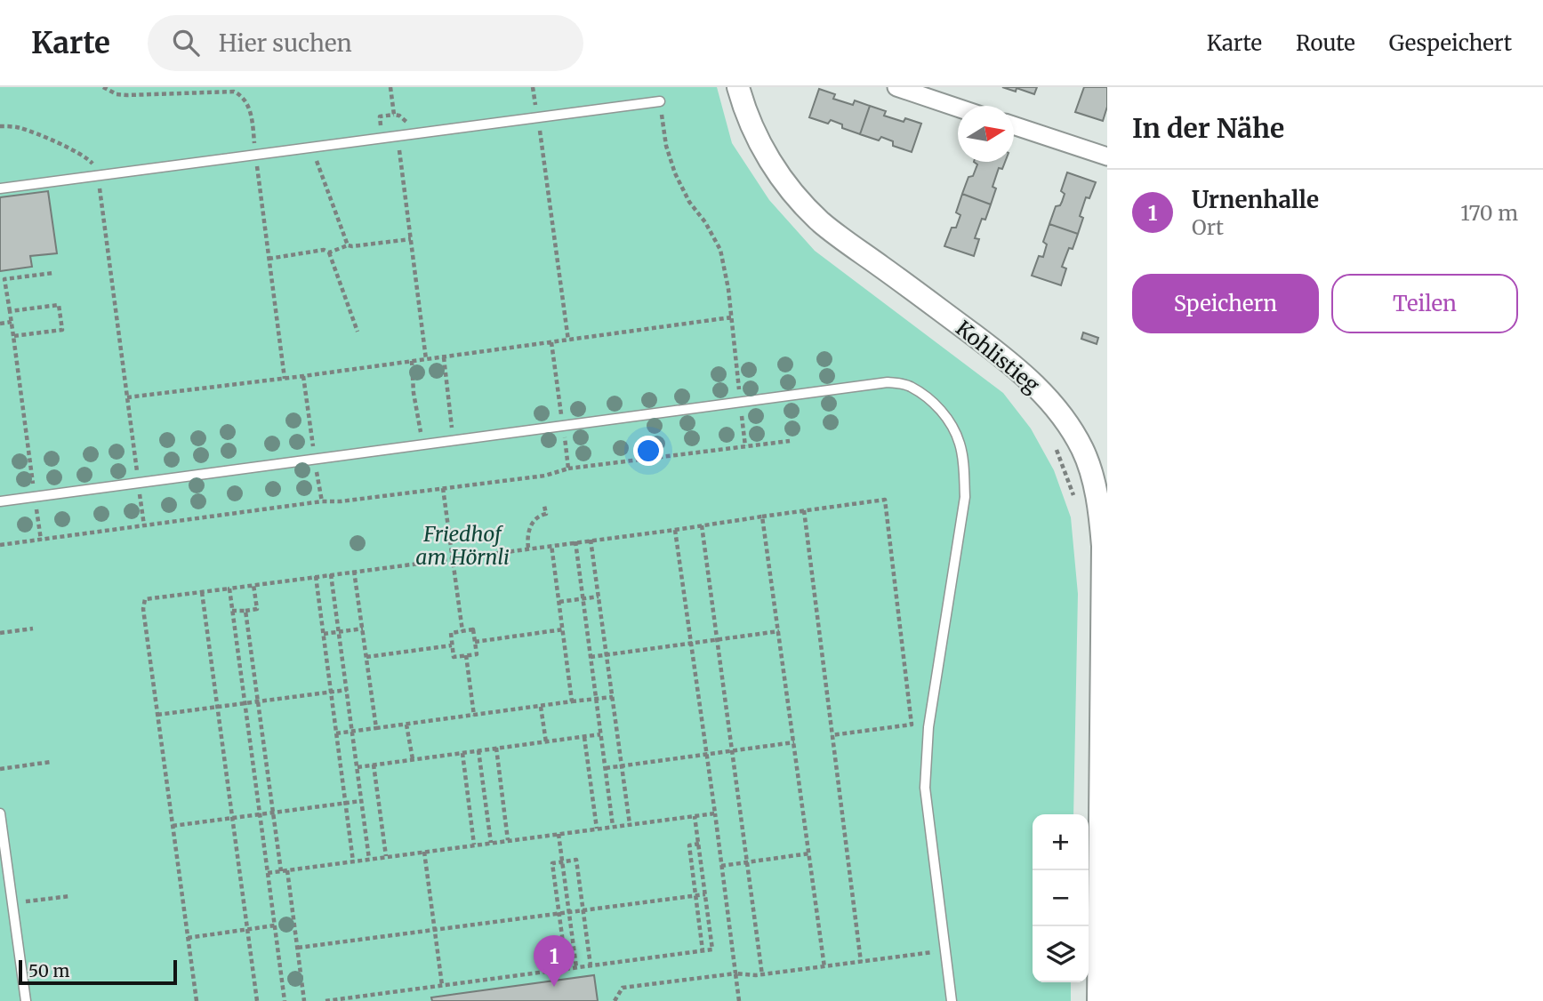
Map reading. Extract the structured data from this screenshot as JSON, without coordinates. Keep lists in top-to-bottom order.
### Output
{
  "streets": {
    "street": ["Kohlistieg"]
  },
  "parks": ["Friedhof am Hörnli"],
  "scale_bar": "50 m",
  "north": "right",
  "page": {
    "header": "Karte",
    "search": "Hier suchen",
    "nav": ["Karte", "Route", "Gespeichert"],
    "heading": "In der Nähe",
    "list": [
      {
        "mark": "1",
        "name": "Urnenhalle",
        "note": "Ort",
        "value": "170 m"
      }
    ],
    "buttons": ["Speichern", "Teilen"],
    "map_buttons": ["+", "−"],
    "pins": "1",
    "scale": "50 m"
  }
}
